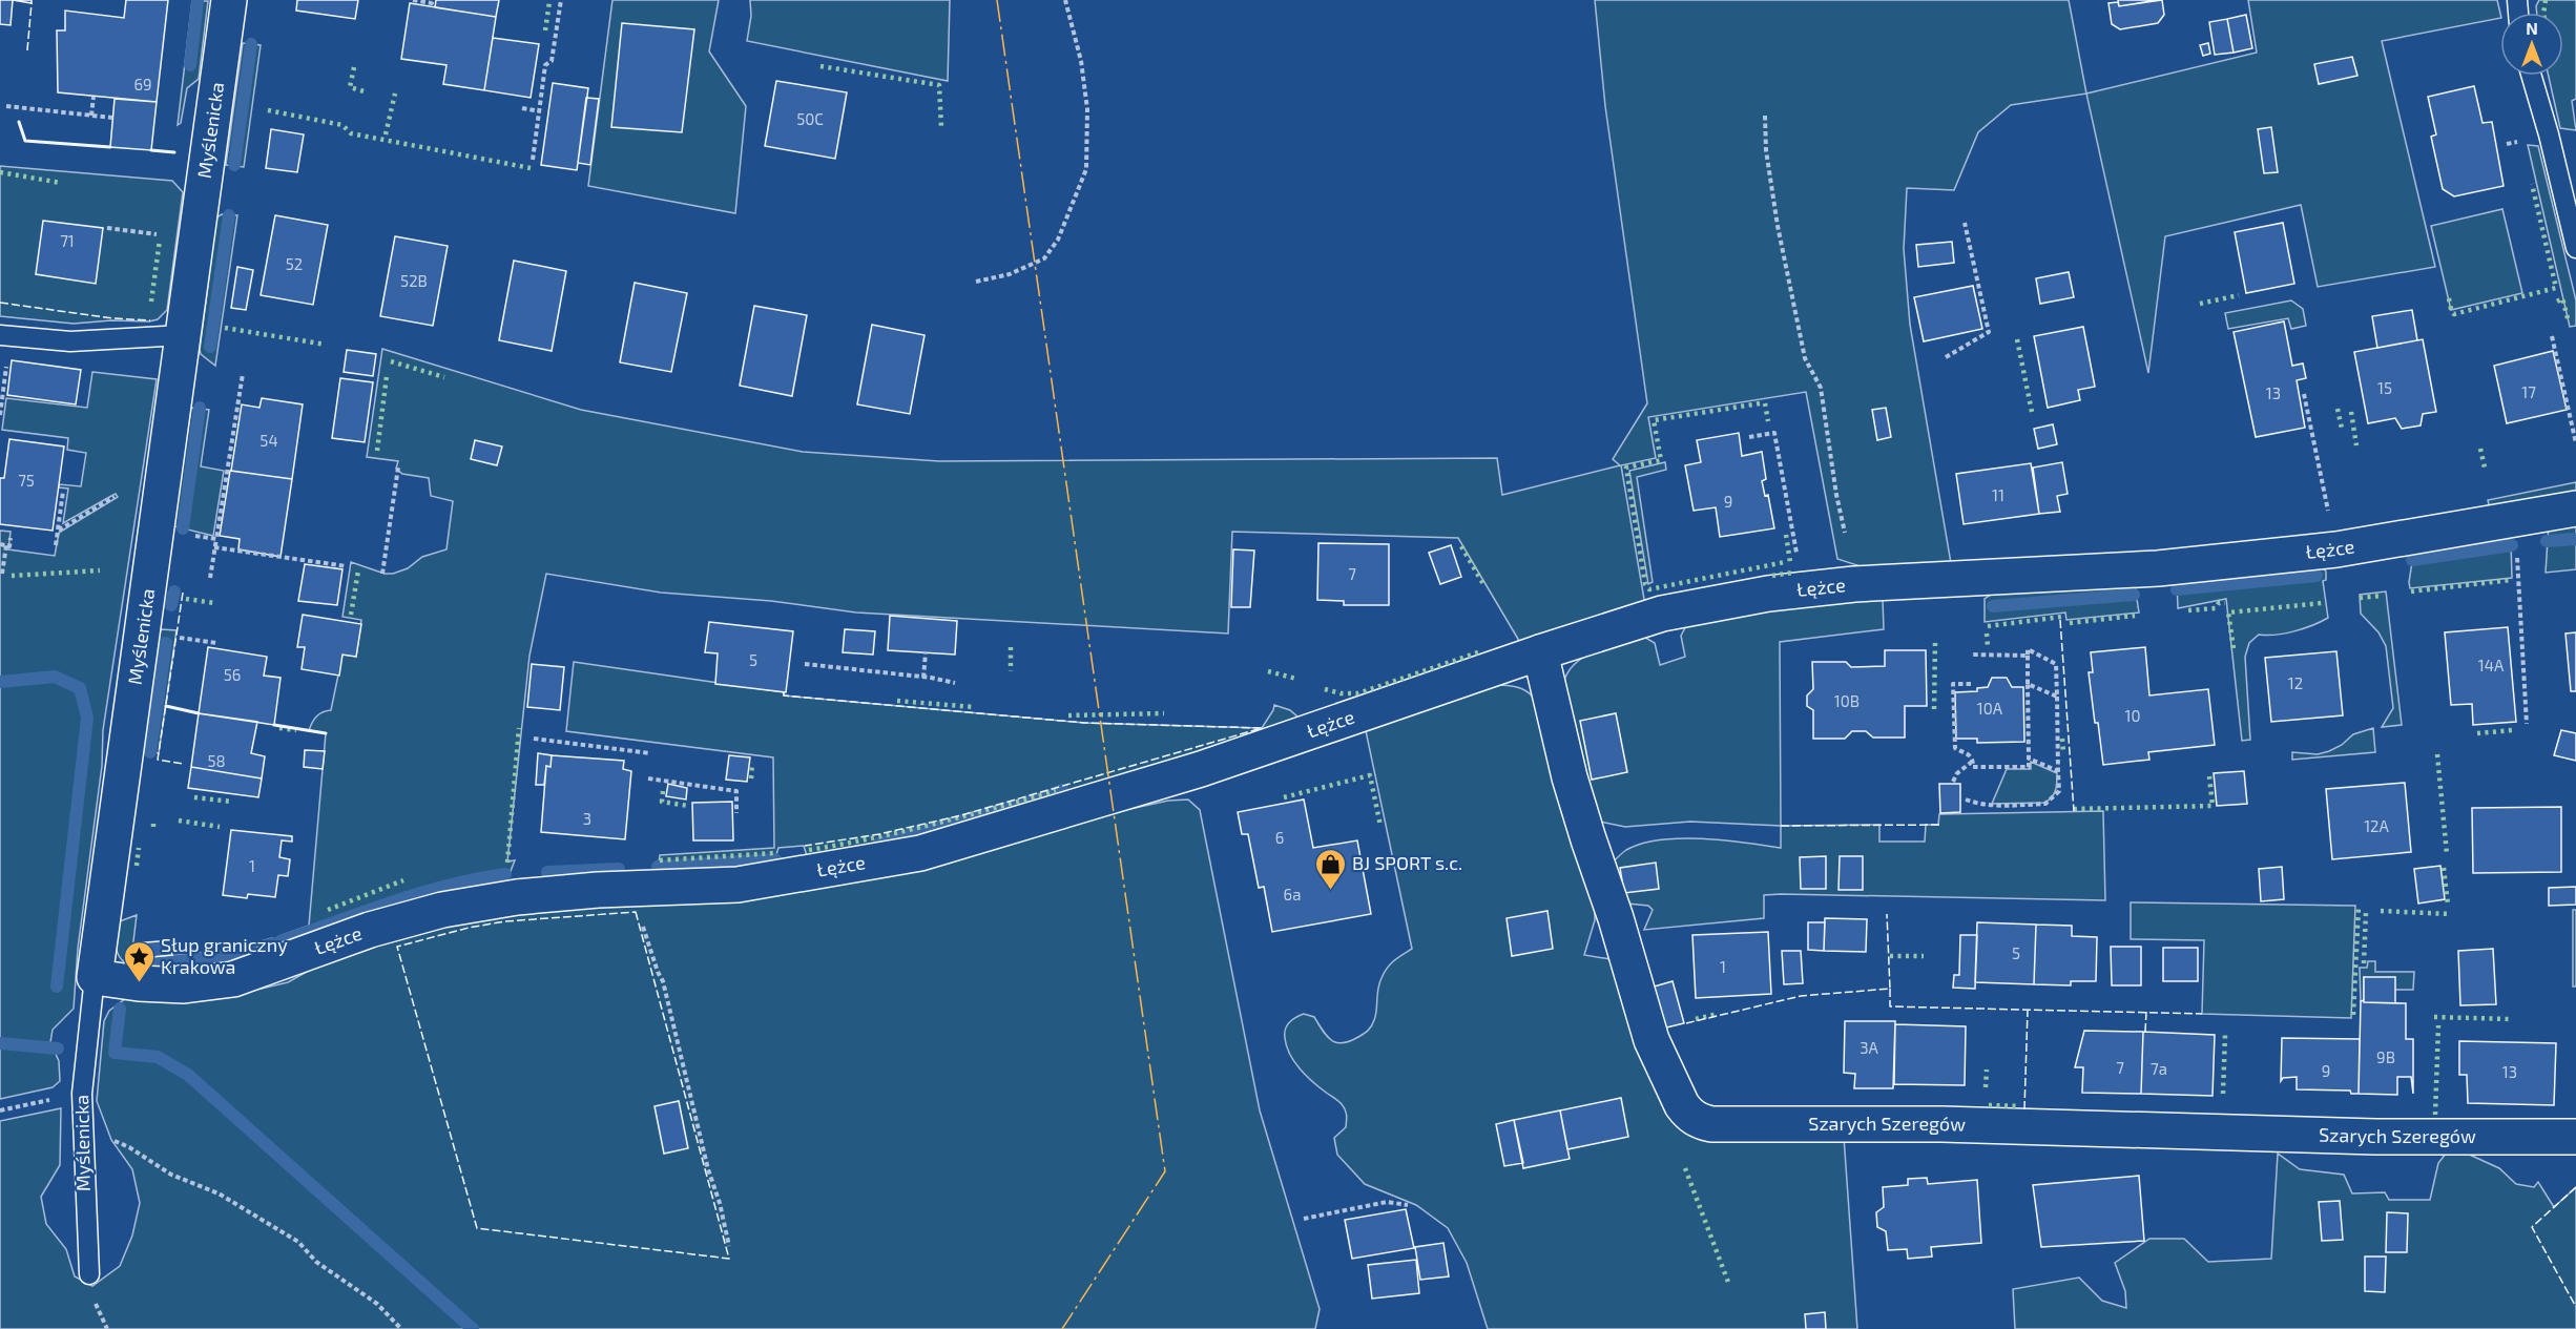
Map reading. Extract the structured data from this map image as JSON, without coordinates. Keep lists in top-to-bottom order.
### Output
{
  "streets": {
    "street": ["Myślenicka", "Łężce", "Szarych Szeregów"]
  },
  "crossings": [
    ["Myślenicka", "Łężce"],
    ["Łężce", "Szarych Szeregów"]
  ],
  "places": {
    "shop": ["BJ SPORT s.c."],
    "place": ["Słup graniczny Krakowa"]
  },
  "house_numbers": [
    "69",
    "50C",
    "71",
    "52",
    "52B",
    "15",
    "17",
    "13",
    "54",
    "75",
    "11",
    "9",
    "7",
    "5",
    "14A",
    "56",
    "12",
    "10B",
    "10A",
    "10",
    "58",
    "3",
    "12A",
    "6",
    "1",
    "6a",
    "5",
    "1",
    "3A",
    "9B",
    "7",
    "7a",
    "9",
    "13"
  ],
  "north": "top"
}
